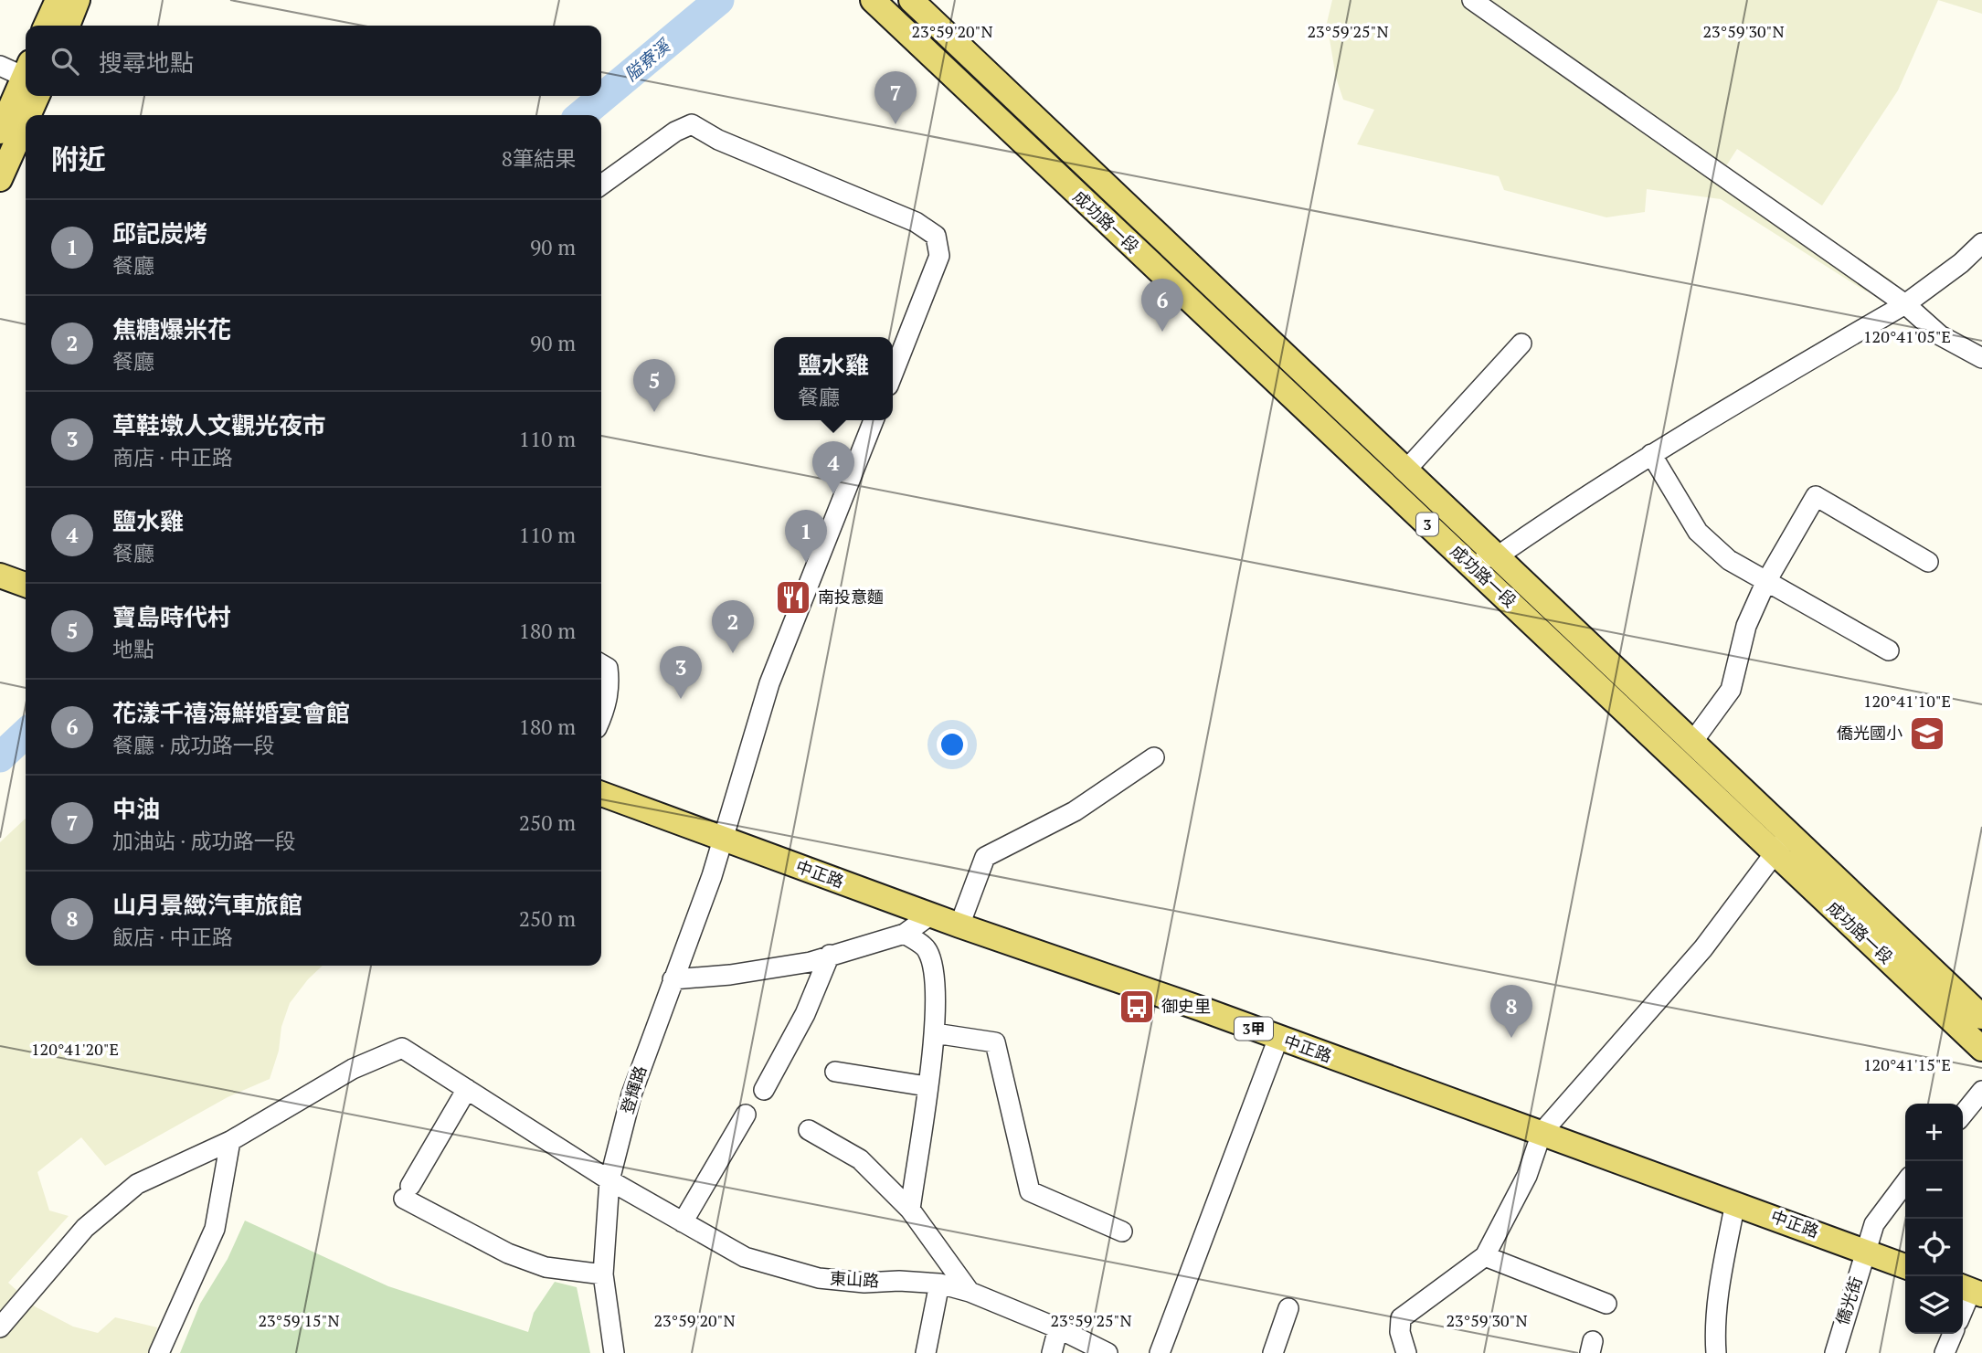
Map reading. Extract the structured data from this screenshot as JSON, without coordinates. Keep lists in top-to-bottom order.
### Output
{
  "streets": {
    "main road": [
      "成功路一段",
      "3",
      "中正路",
      "3甲"
    ],
    "street": ["登輝路", "東山路", "僑光街"]
  },
  "crossings": [
    ["中正路", "登輝路"],
    ["中正路", "僑光街"],
    ["登輝路", "東山路"]
  ],
  "water": ["隘寮溪"],
  "places": {
    "restaurant": ["南投意麵"],
    "school or university": ["僑光國小"],
    "bus stop": ["御史里"]
  },
  "page": {
    "search": "搜尋地點",
    "pins": [
      "7",
      "6",
      "5",
      "4",
      "1",
      "2",
      "3",
      "8"
    ],
    "heading": ["附近", "8筆結果"],
    "list": [
      {
        "mark": "1",
        "name": "邱記炭烤",
        "note": "餐廳",
        "value": "90 m"
      },
      {
        "mark": "2",
        "name": "焦糖爆米花",
        "note": "餐廳",
        "value": "90 m"
      },
      {
        "mark": "3",
        "name": "草鞋墩人文觀光夜市",
        "note": "商店 · 中正路",
        "value": "110 m"
      },
      {
        "mark": "4",
        "name": "鹽水雞",
        "note": "餐廳",
        "value": "110 m"
      },
      {
        "mark": "5",
        "name": "寶島時代村",
        "note": "地點",
        "value": "180 m"
      },
      {
        "mark": "6",
        "name": "花漾千禧海鮮婚宴會館",
        "note": "餐廳 · 成功路一段",
        "value": "180 m"
      },
      {
        "mark": "7",
        "name": "中油",
        "note": "加油站 · 成功路一段",
        "value": "250 m"
      },
      {
        "mark": "8",
        "name": "山月景緻汽車旅館",
        "note": "飯店 · 中正路",
        "value": "250 m"
      }
    ],
    "popup": ["鹽水雞", "餐廳"],
    "map_buttons": ["+", "−"]
  },
  "coordinates": [
    "23°59'20\"N",
    "23°59'25\"N",
    "23°59'30\"N",
    "120°41'05\"E",
    "120°41'10\"E",
    "120°41'20\"E",
    "120°41'15\"E",
    "23°59'15\"N"
  ]
}
